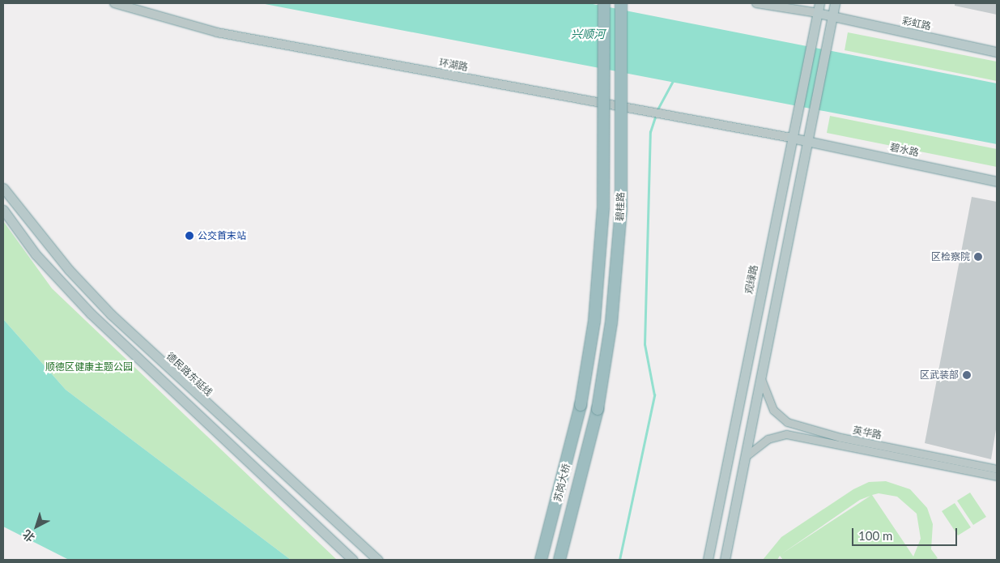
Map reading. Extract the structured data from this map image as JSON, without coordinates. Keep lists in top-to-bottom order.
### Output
{
  "streets": {
    "highway": ["碧桂路", "苏岗大桥"],
    "main road": [
      "彩虹路",
      "碧水路",
      "观绿路",
      "德民路东延线"
    ],
    "street": ["环湖路", "英华路"]
  },
  "crossings": [
    ["彩虹路", "观绿路"],
    ["环湖路", "碧水路"],
    ["环湖路", "观绿路"],
    ["碧水路", "观绿路"],
    ["碧桂路", "苏岗大桥"]
  ],
  "water": ["兴顺河"],
  "parks": ["顺德区健康主题公园"],
  "places": ["公交首末站", "区检察院", "区武装部"],
  "scale_bar": "100 m",
  "north": "bottom left"
}
